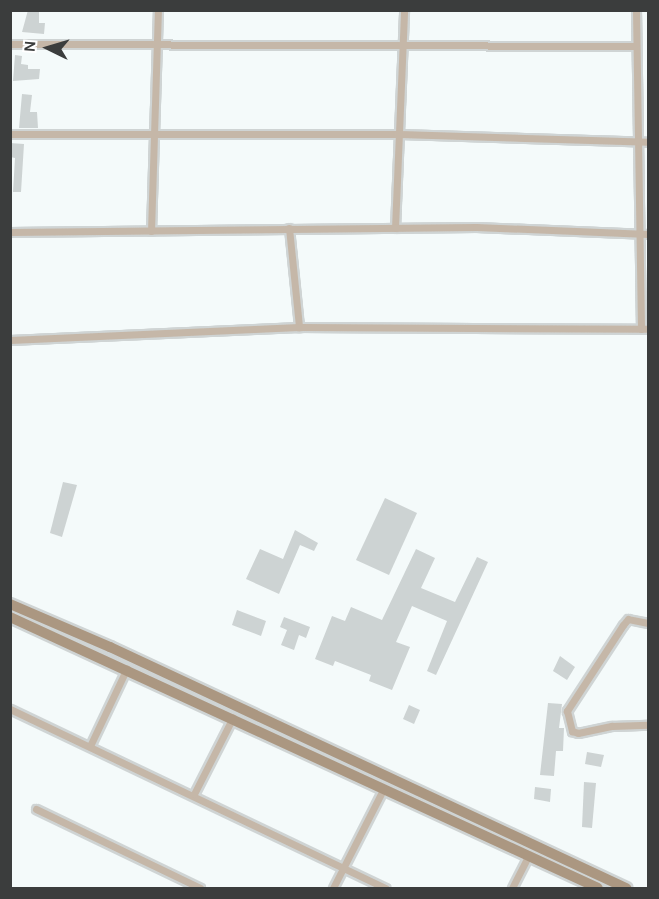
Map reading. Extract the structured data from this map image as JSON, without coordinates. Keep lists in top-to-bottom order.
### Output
{
  "north": "left"
}
